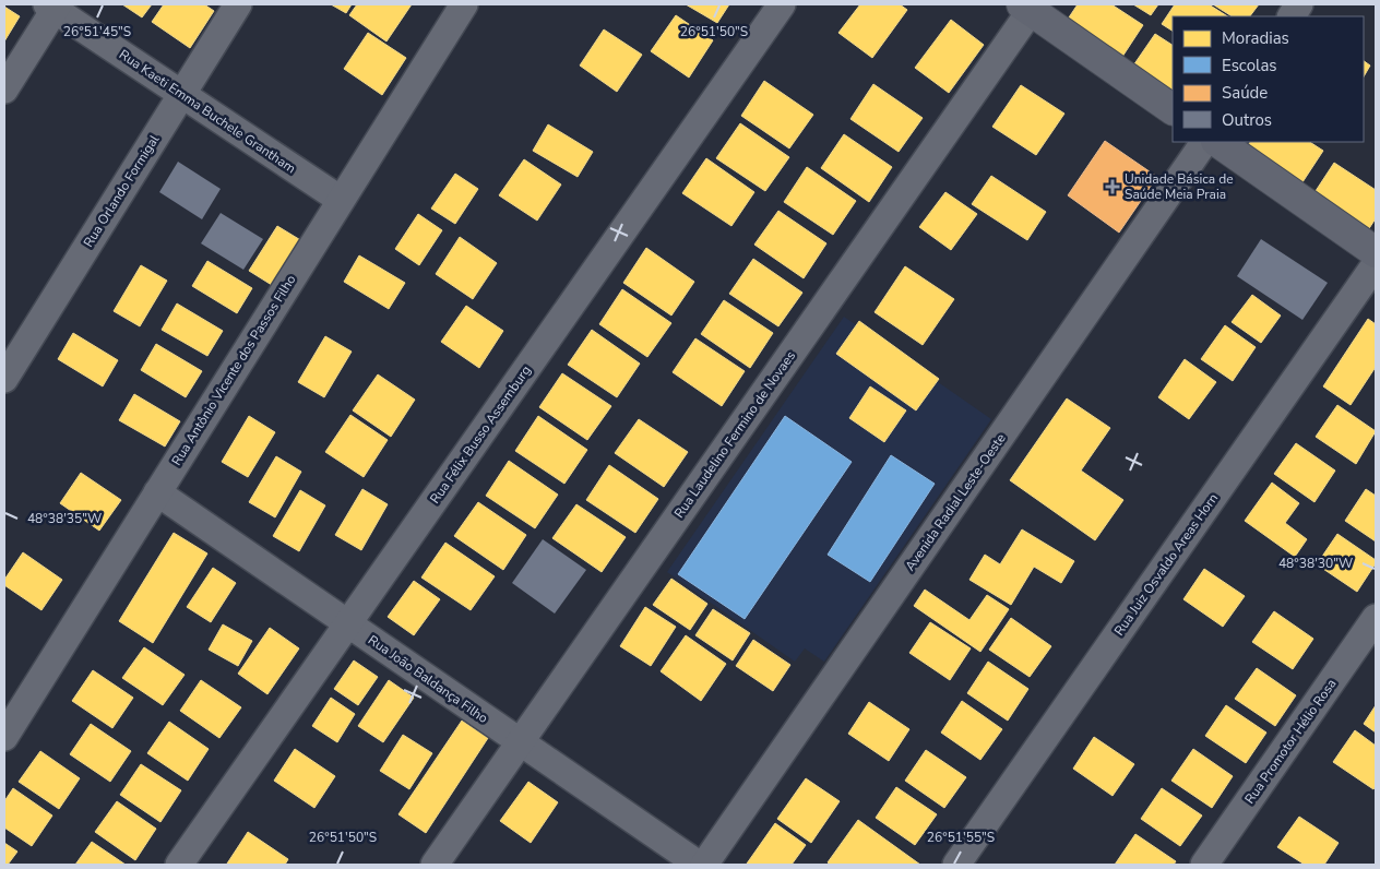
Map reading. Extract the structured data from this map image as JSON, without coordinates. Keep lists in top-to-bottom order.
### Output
{
  "streets": {
    "street": [
      "Rua Kaeti Emma Buchele Grantham",
      "Rua Orlando Formigal",
      "Rua Antônio Vicente dos Passos Filho",
      "Rua Félix Busso Assemburg",
      "Rua Laudelino Fermino de Novaes",
      "Avenida Radial Leste-Oeste",
      "Rua Juiz Osvaldo Areas Horn",
      "Rua João Baldança Filho",
      "Rua Promotor Hélio Rosa"
    ]
  },
  "crossings": [
    ["Rua Kaeti Emma Buchele Grantham", "Rua Orlando Formigal"],
    ["Rua Kaeti Emma Buchele Grantham", "Rua Antônio Vicente dos Passos Filho"],
    ["Rua Antônio Vicente dos Passos Filho", "Rua João Baldança Filho"],
    ["Rua Félix Busso Assemburg", "Rua João Baldança Filho"],
    ["Rua Laudelino Fermino de Novaes", "Rua João Baldança Filho"]
  ],
  "places": {
    "health": ["Unidade Básica de Saúde Meia Praia"]
  },
  "legend": [
    "Moradias",
    "Escolas",
    "Saúde",
    "Outros"
  ],
  "coordinates": [
    "26°51'45\"S",
    "26°51'50\"S",
    "48°38'35\"W",
    "48°38'30\"W",
    "26°51'55\"S"
  ]
}
